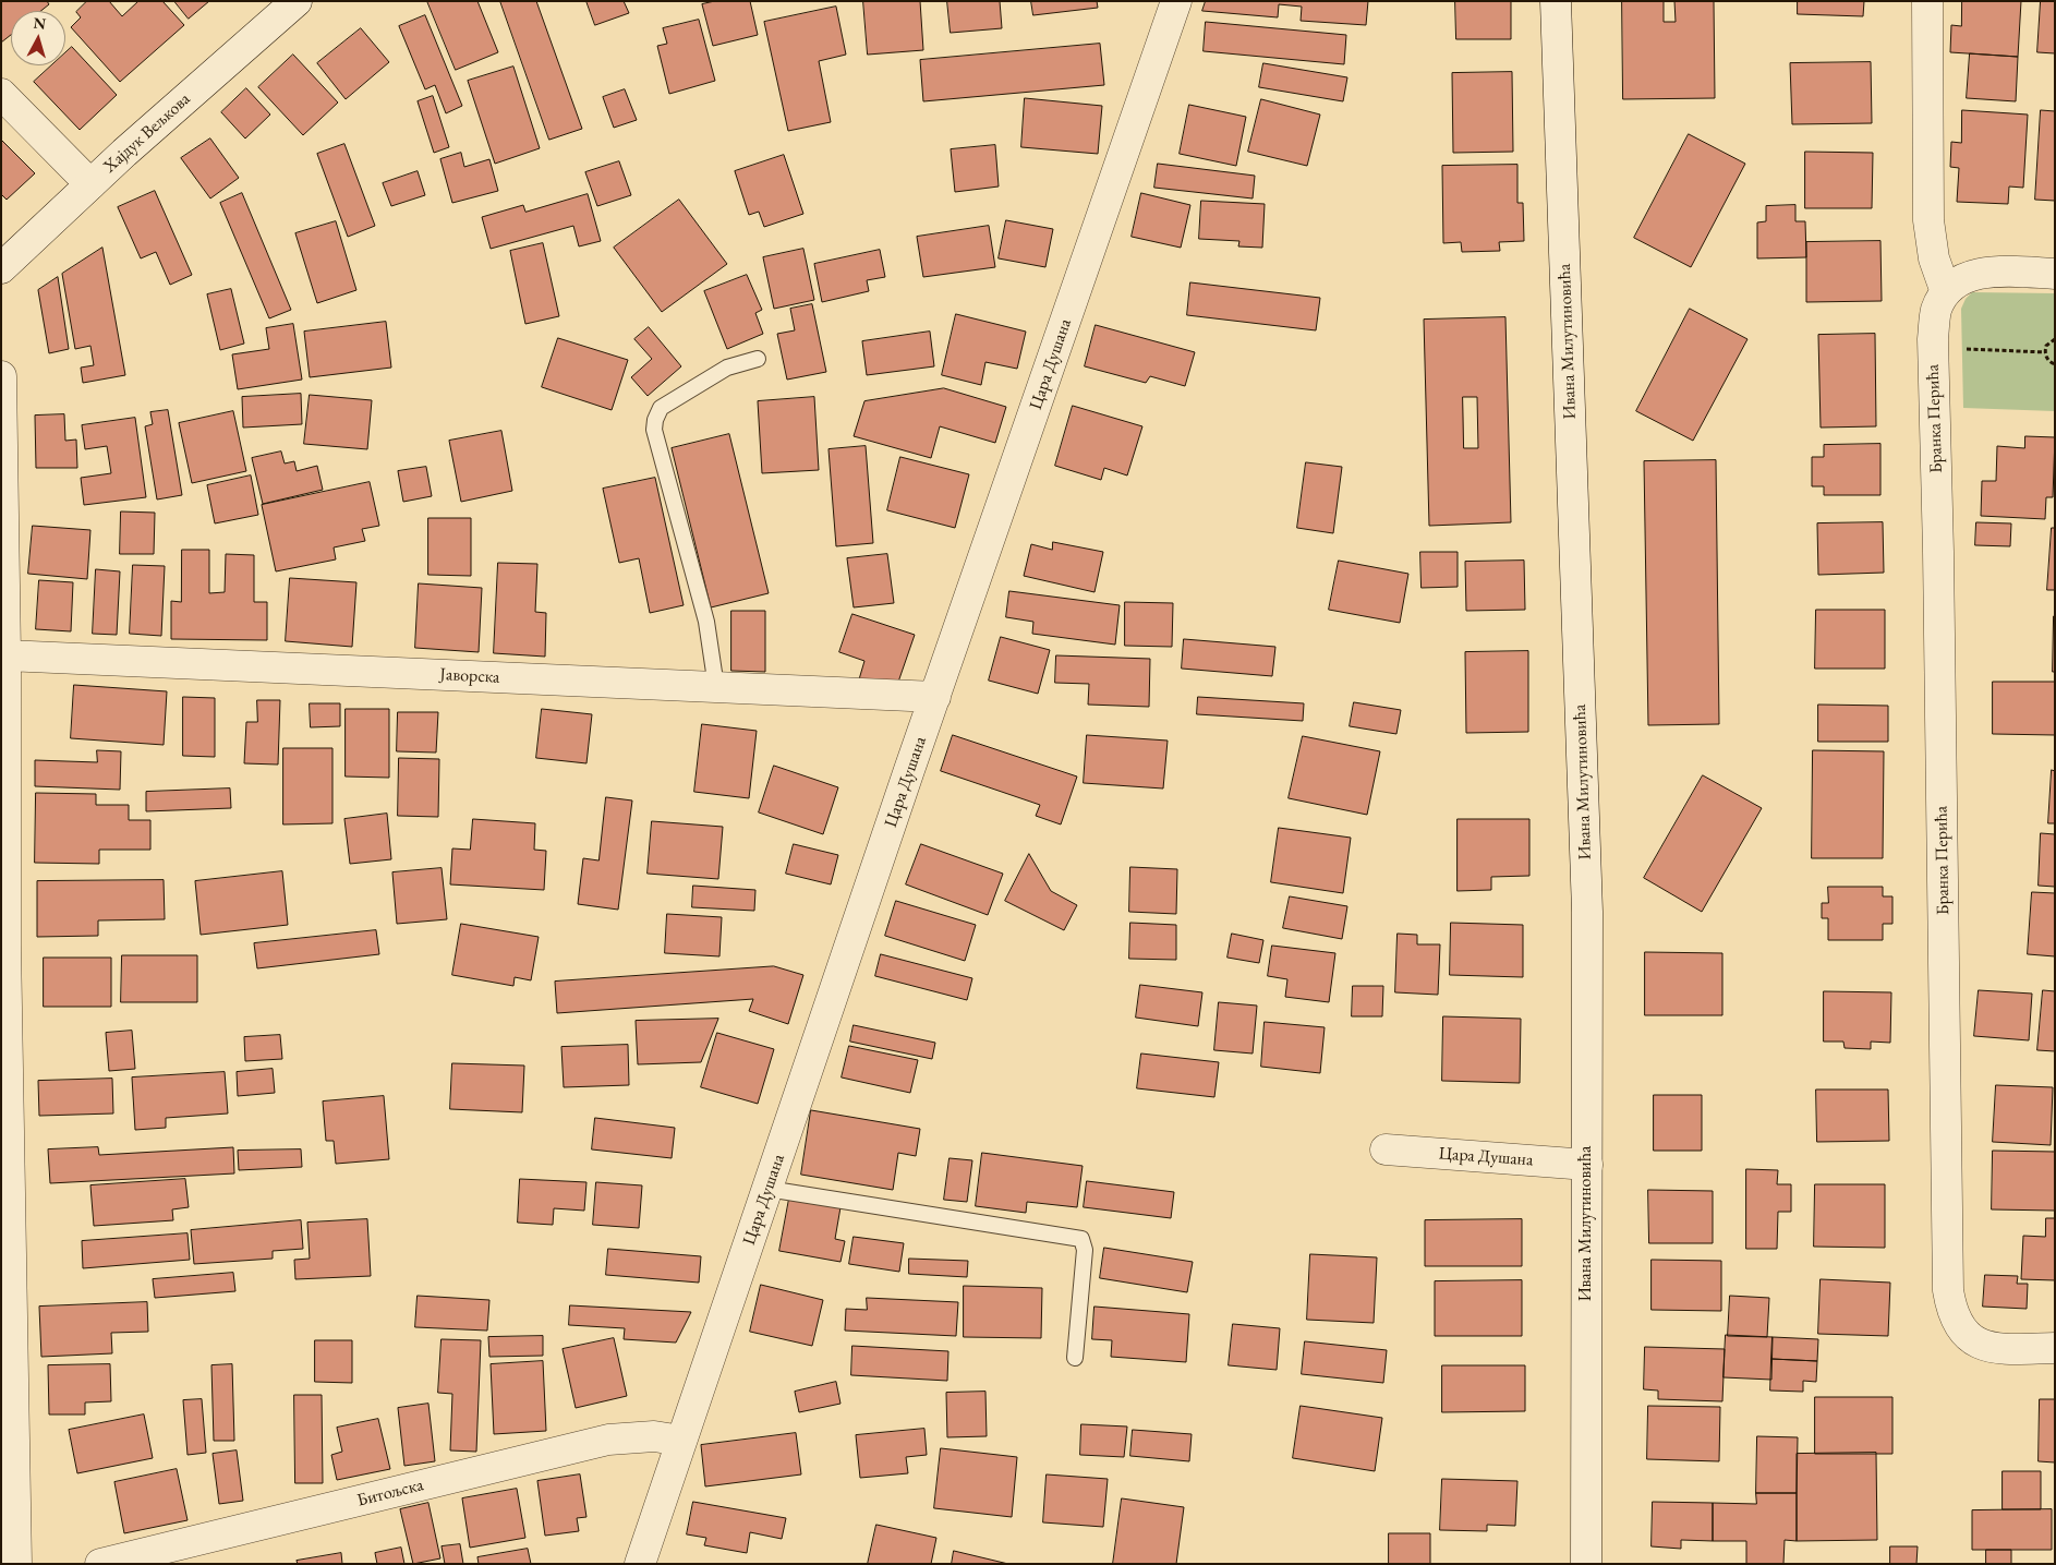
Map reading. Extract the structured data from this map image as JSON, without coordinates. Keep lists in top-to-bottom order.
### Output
{
  "streets": {
    "street": [
      "Хајдук Вељкова",
      "Ивана Милутиновића",
      "Цара Душана",
      "Бранка Перића",
      "Јаворска",
      "Битољска"
    ]
  },
  "crossings": [
    ["Ивана Милутиновића", "Цара Душана"],
    ["Цара Душана", "Јаворска"],
    ["Цара Душана", "Битољска"]
  ],
  "north": "top"
}
